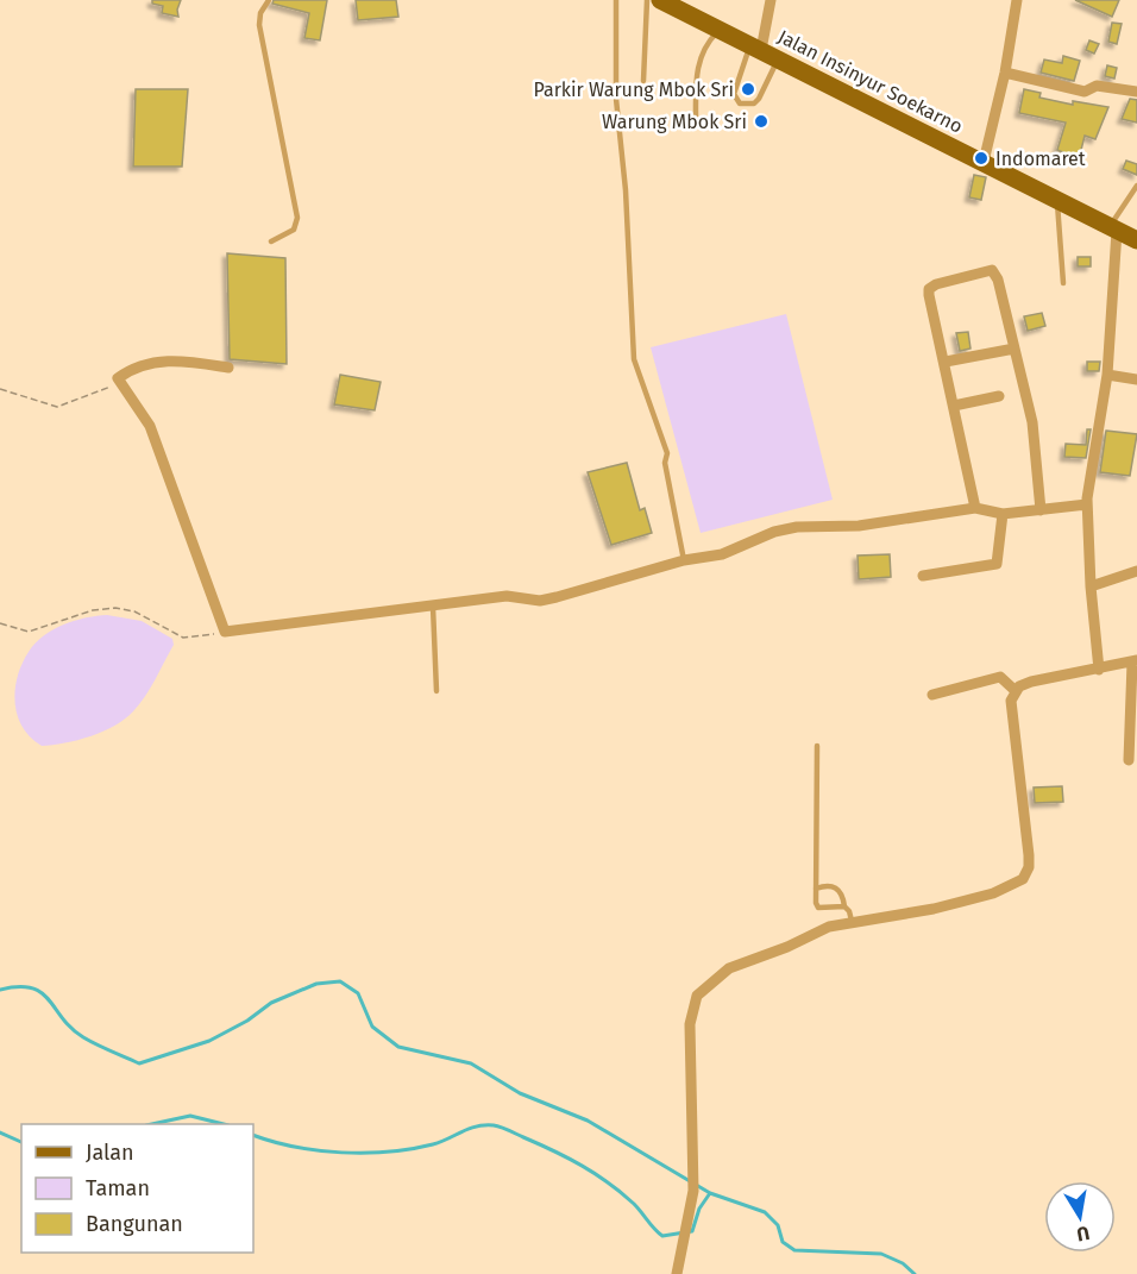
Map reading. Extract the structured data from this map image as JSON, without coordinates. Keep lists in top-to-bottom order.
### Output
{
  "streets": {
    "main road": ["Jalan Insinyur Soekarno"]
  },
  "places": ["Parkir Warung Mbok Sri", "Warung Mbok Sri", "Indomaret"],
  "legend": ["Jalan", "Taman", "Bangunan"],
  "north": "bottom"
}
